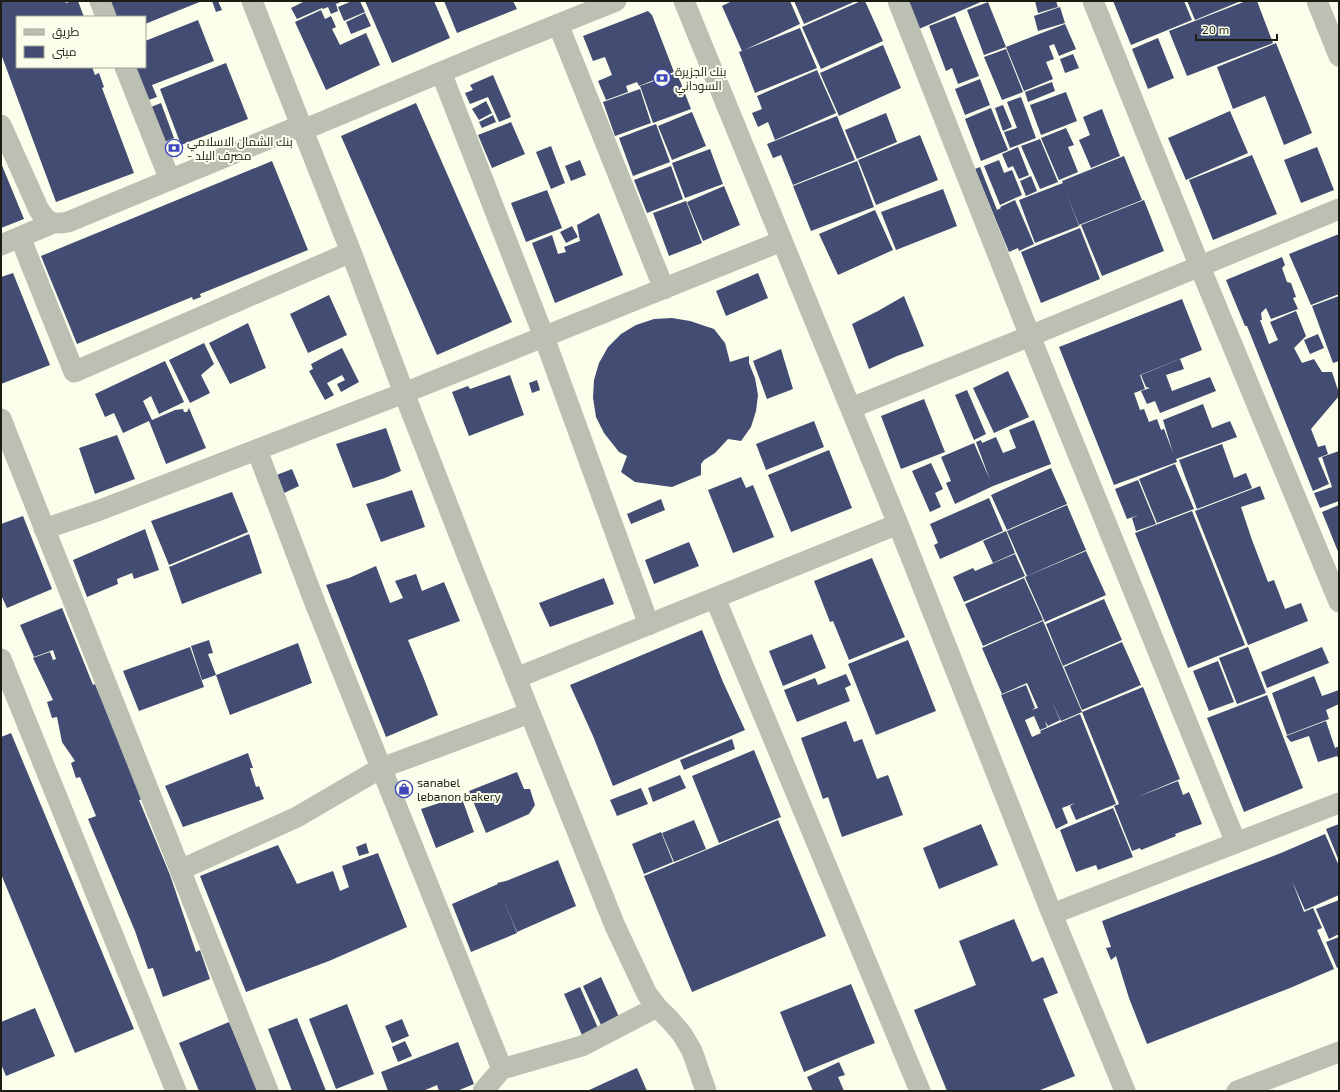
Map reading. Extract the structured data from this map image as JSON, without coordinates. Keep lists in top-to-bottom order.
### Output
{
  "places": {
    "bank": ["بنك الجزيرة السوداني", "بنك الشمال الاسلامي - مصرف البلد"],
    "shop": ["sanabel lebanon bakery"]
  },
  "legend": ["طريق", "مبنى"],
  "scale_bar": "20 m"
}
